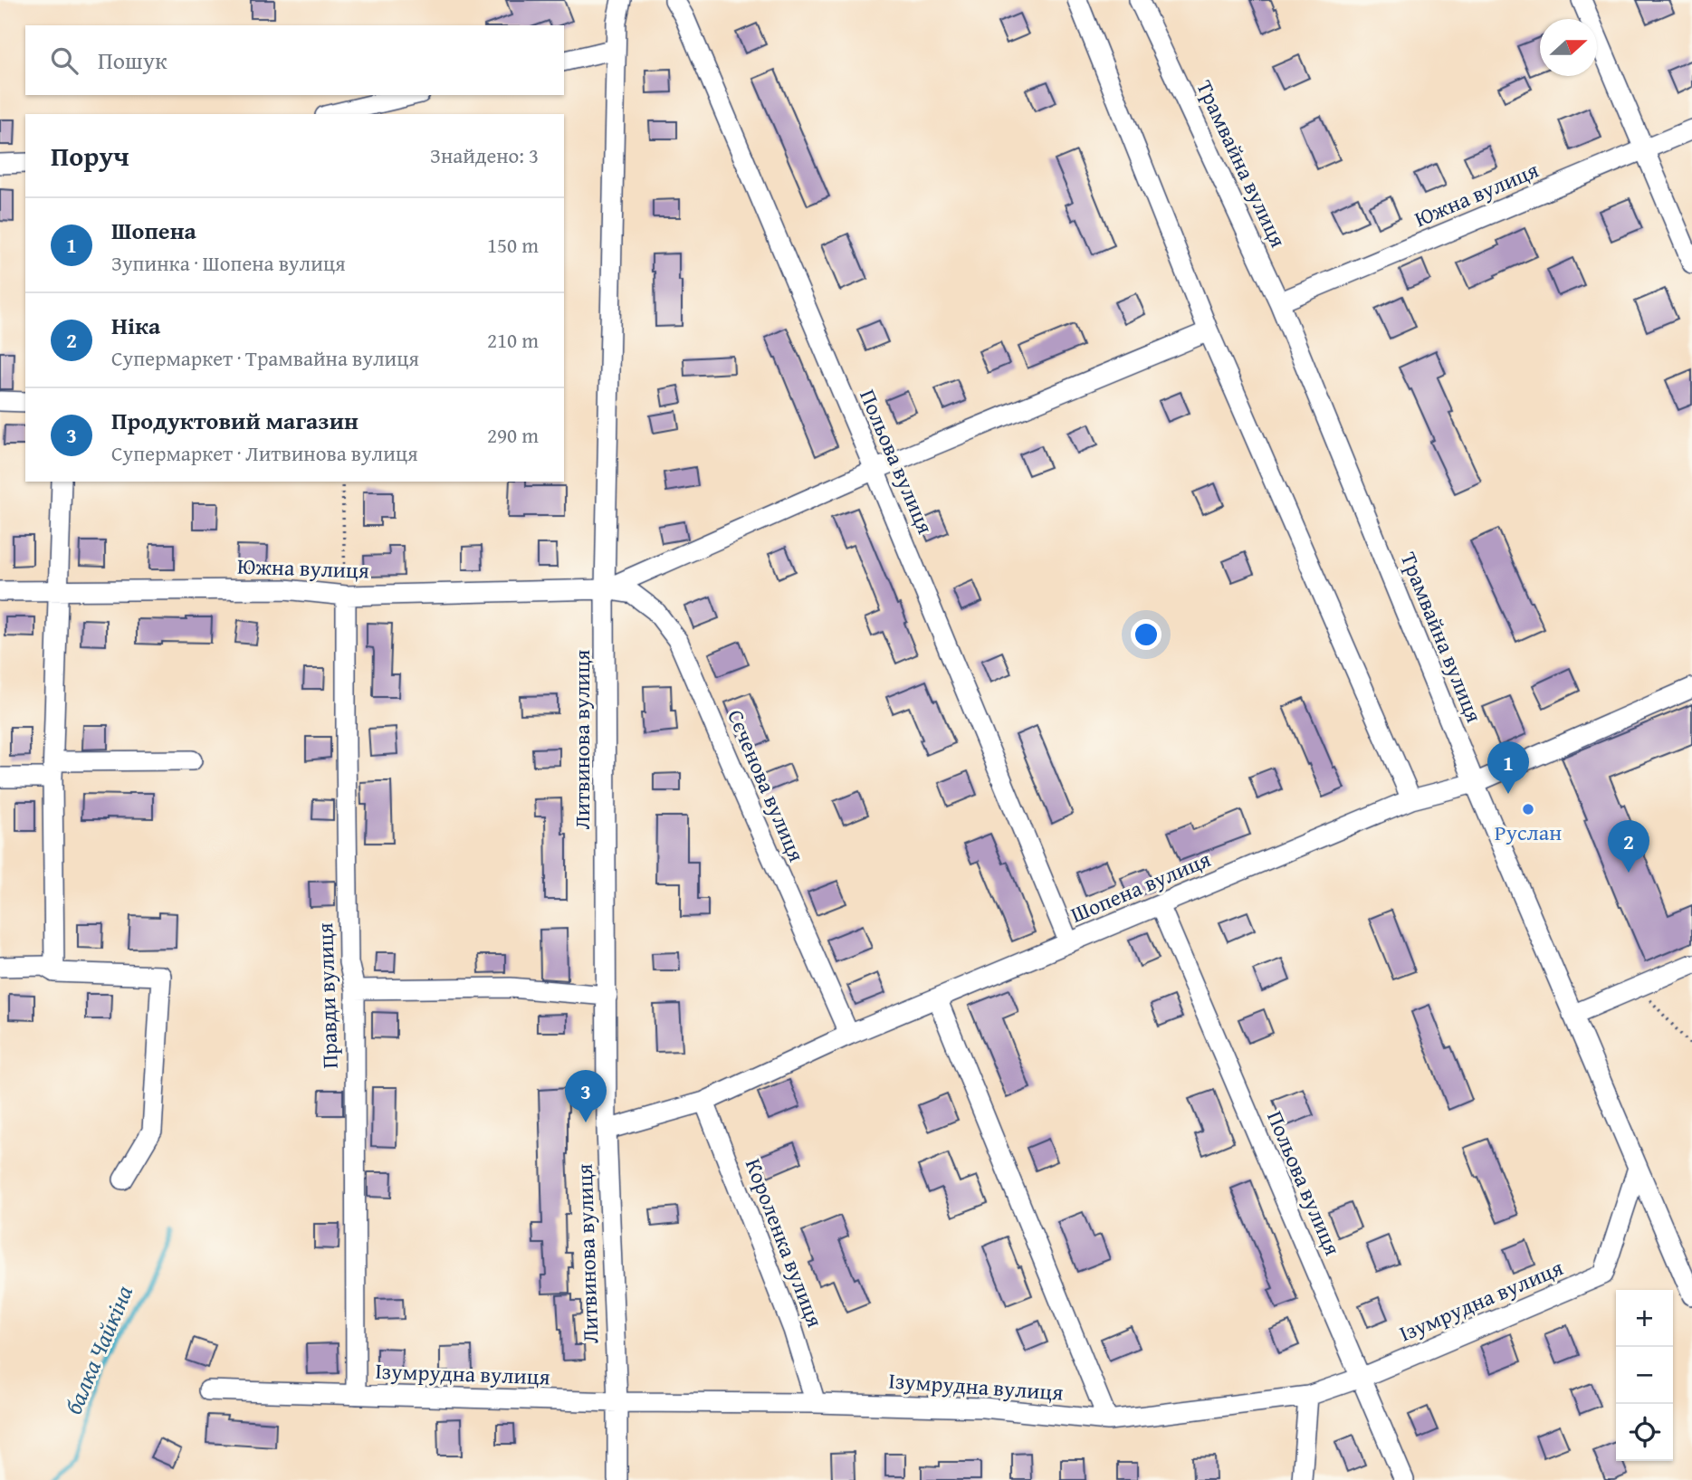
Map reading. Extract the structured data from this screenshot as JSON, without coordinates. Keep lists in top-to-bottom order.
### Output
{
  "streets": {
    "street": [
      "Трамвайна вулиця",
      "Южна вулиця",
      "Польова вулиця",
      "Литвинова вулиця",
      "Сєченова вулиця",
      "Шопена вулиця",
      "Правди вулиця",
      "Короленка вулиця",
      "Ізумрудна вулиця"
    ]
  },
  "crossings": [
    ["Трамвайна вулиця", "Южна вулиця"],
    ["Трамвайна вулиця", "Шопена вулиця"],
    ["Трамвайна вулиця", "Ізумрудна вулиця"],
    ["Южна вулиця", "Литвинова вулиця"],
    ["Южна вулиця", "Сєченова вулиця"],
    ["Южна вулиця", "Правди вулиця"],
    ["Польова вулиця", "Шопена вулиця"],
    ["Польова вулиця", "Ізумрудна вулиця"],
    ["Литвинова вулиця", "Сєченова вулиця"],
    ["Литвинова вулиця", "Шопена вулиця"],
    ["Литвинова вулиця", "Ізумрудна вулиця"],
    ["Сєченова вулиця", "Шопена вулиця"],
    ["Шопена вулиця", "Короленка вулиця"],
    ["Правди вулиця", "Ізумрудна вулиця"],
    ["Короленка вулиця", "Ізумрудна вулиця"]
  ],
  "water": ["балка Чайкіна"],
  "places": ["Руслан"],
  "north": "right",
  "page": {
    "search": "Пошук",
    "heading": ["Поруч", "Знайдено: 3"],
    "list": [
      {
        "mark": "1",
        "name": "Шопена",
        "note": "Зупинка · Шопена вулиця",
        "value": "150 m"
      },
      {
        "mark": "2",
        "name": "Ніка",
        "note": "Супермаркет · Трамвайна вулиця",
        "value": "210 m"
      },
      {
        "mark": "3",
        "name": "Продуктовий магазин",
        "note": "Супермаркет · Литвинова вулиця",
        "value": "290 m"
      }
    ],
    "pins": ["1", "2", "3"],
    "map_buttons": ["+", "−"]
  }
}
